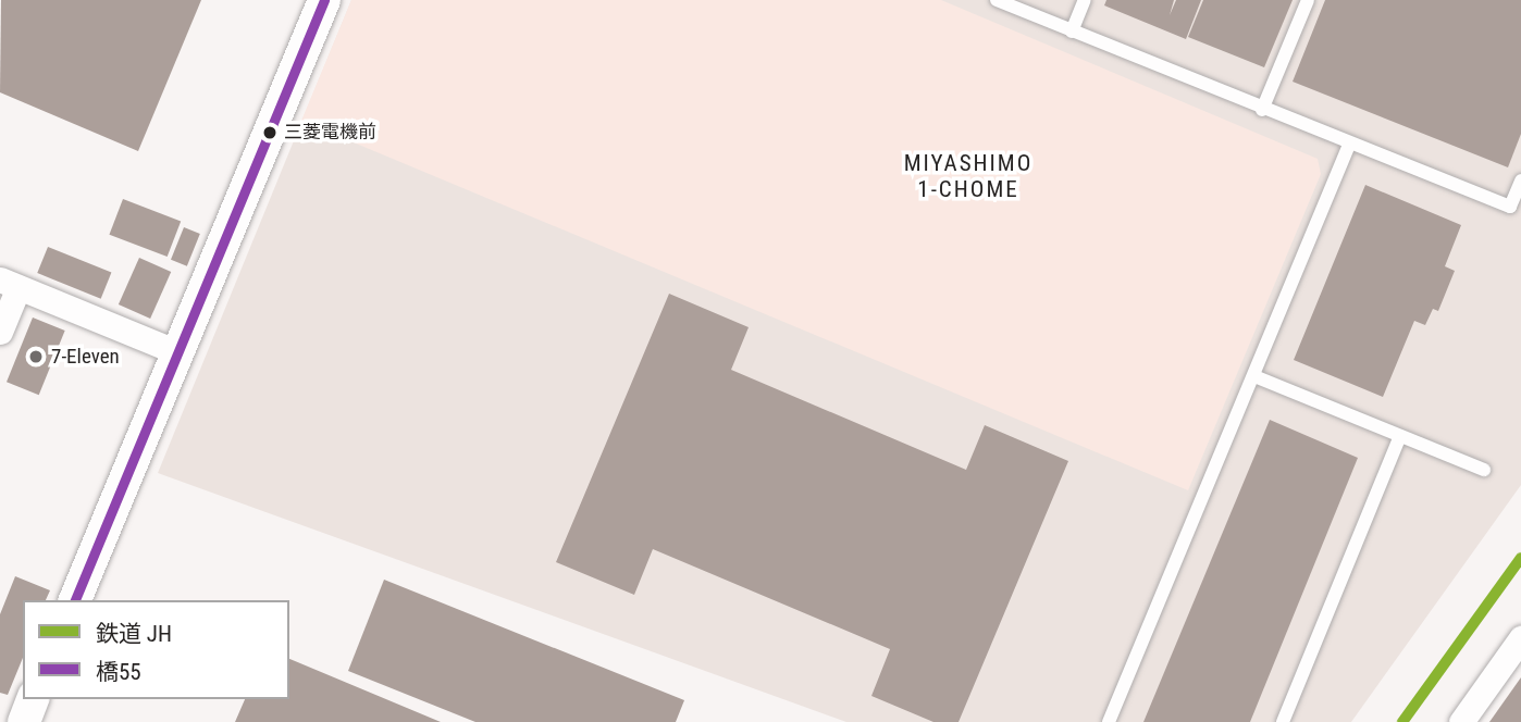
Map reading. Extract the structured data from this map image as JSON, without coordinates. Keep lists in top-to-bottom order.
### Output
{
  "districts": ["MIYASHIMO 1-CHOME"],
  "places": ["三菱電機前", "7-Eleven"],
  "lines": ["transit line 橋55", "rail line JH"],
  "legend": ["鉄道 JH", "橋55"]
}
